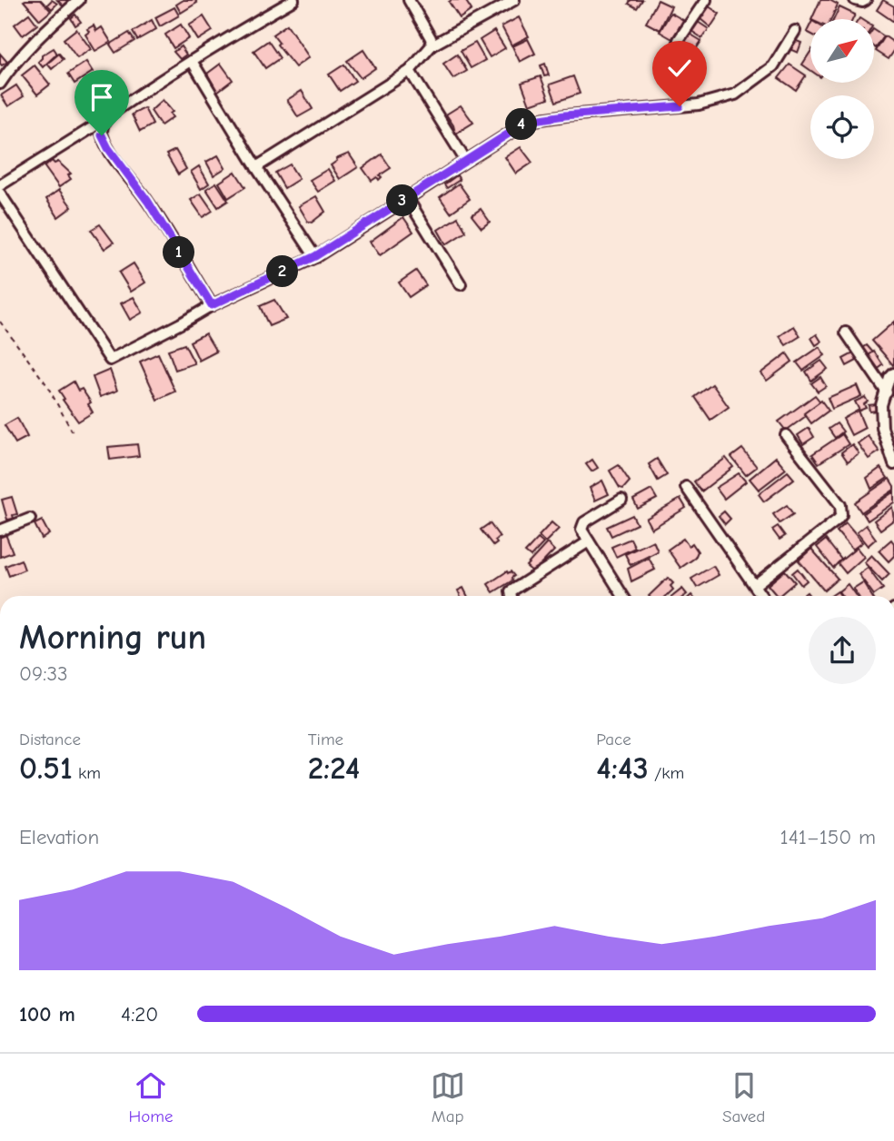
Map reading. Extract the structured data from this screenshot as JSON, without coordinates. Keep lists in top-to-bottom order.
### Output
{
  "north": "top right",
  "page": {
    "pins": [
      "4",
      "3",
      "1",
      "2"
    ],
    "heading": ["Morning run", "09:33"],
    "stats": [
      ["Distance", "0.51 km"],
      ["Time", "2:24"],
      ["Pace", "4:43 /km"]
    ],
    "chart": ["Elevation", "141–150 m"],
    "list": [
      {
        "name": "100 m",
        "note": "4:20"
      }
    ],
    "tabs": ["Home", "Map", "Saved"]
  }
}
